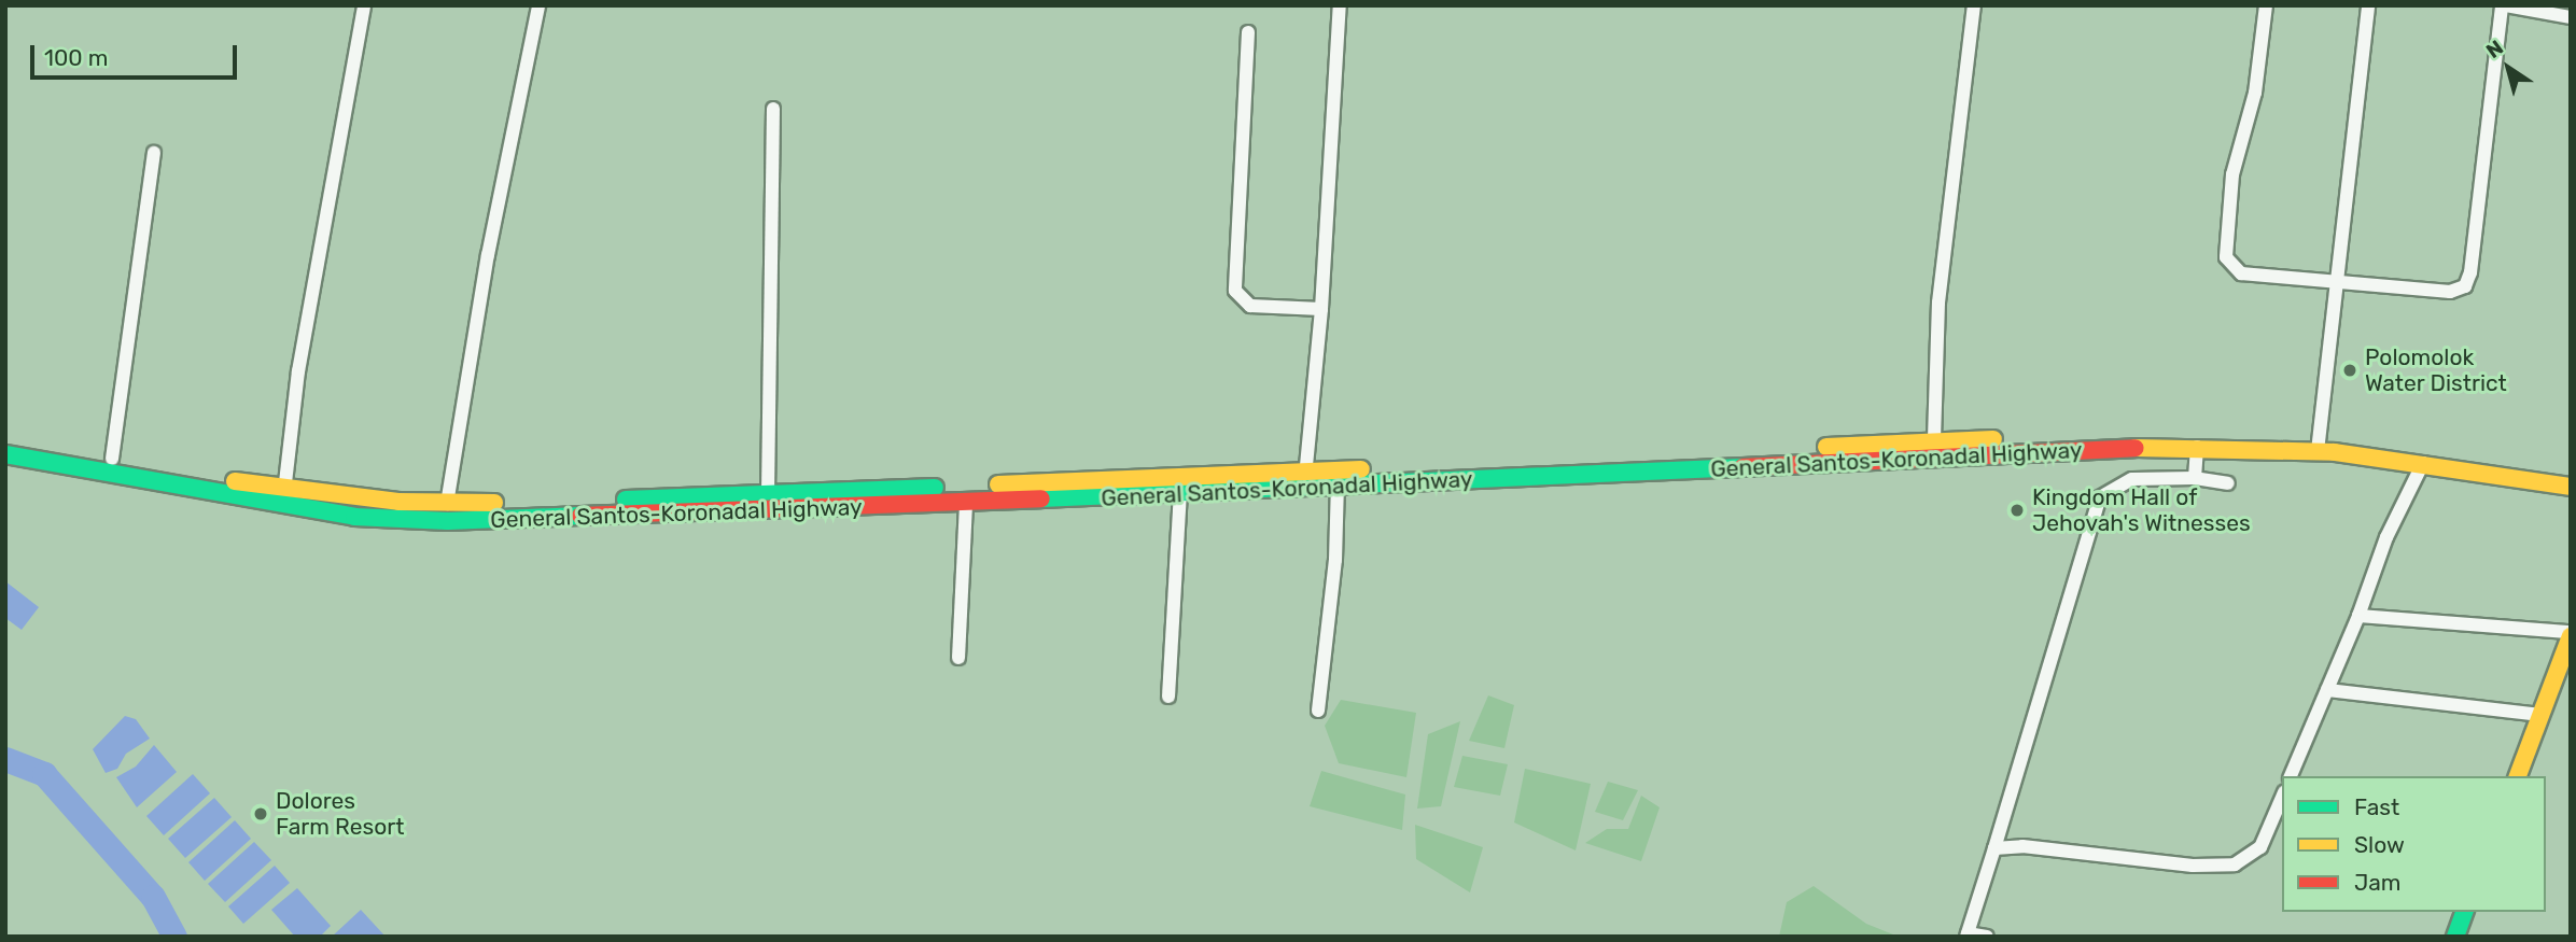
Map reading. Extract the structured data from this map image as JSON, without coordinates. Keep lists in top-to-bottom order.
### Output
{
  "streets": {
    "main road": ["General Santos-Koronadal Highway"]
  },
  "places": ["Polomolok Water District", "Kingdom Hall of Jehovah's Witnesses", "Dolores Farm Resort"],
  "legend": ["Fast", "Slow", "Jam"],
  "scale_bar": "100 m",
  "north": "top left"
}
